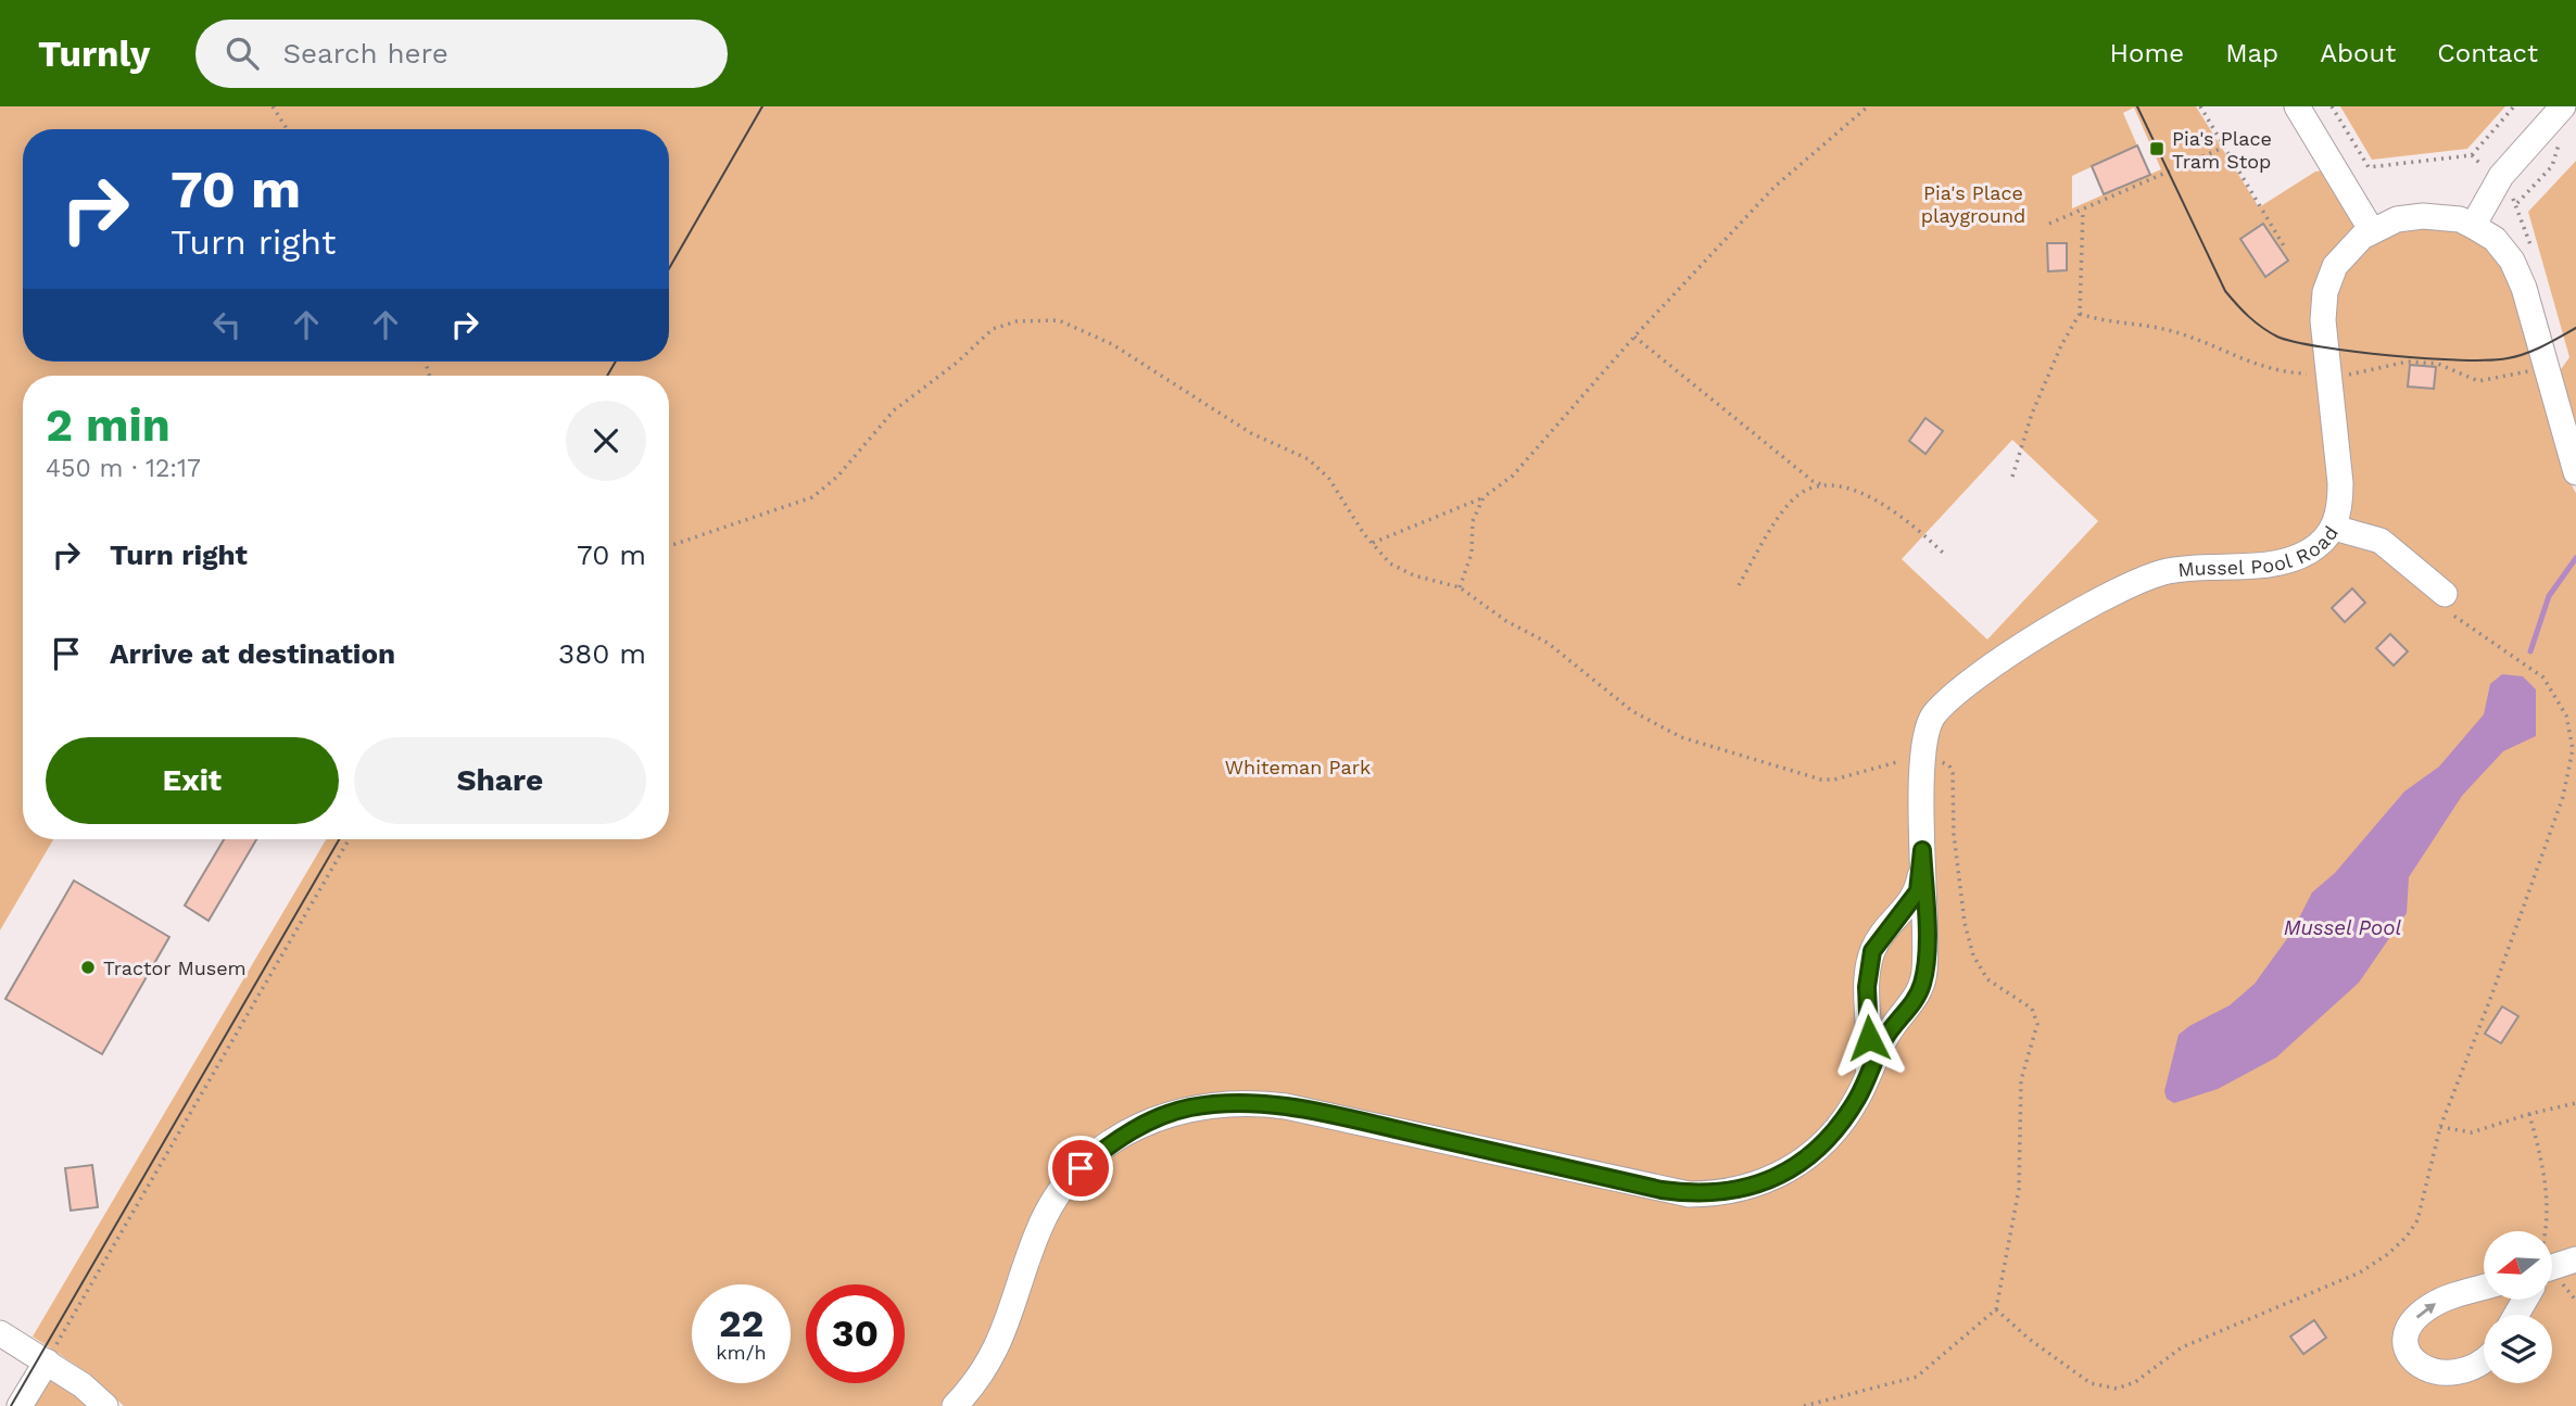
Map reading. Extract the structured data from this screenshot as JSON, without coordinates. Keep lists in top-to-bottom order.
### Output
{
  "streets": {
    "street": ["Mussel Pool Road"]
  },
  "water": ["Mussel Pool"],
  "parks": ["Pia's Place playground", "Whiteman Park"],
  "places": {
    "transit": ["Pia's Place Tram Stop"],
    "other": ["Tractor Musem"]
  },
  "north": "left",
  "page": {
    "header": "Turnly",
    "search": "Search here",
    "nav": [
      "Home",
      "Map",
      "About",
      "Contact"
    ],
    "turn": ["70 m", "Turn right"],
    "heading": ["2 min", "450 m · 12:17"],
    "list": [
      {
        "name": "Turn right",
        "value": "70 m"
      },
      {
        "name": "Arrive at destination",
        "value": "380 m"
      }
    ],
    "buttons": ["Exit", "Share"],
    "speed": "22 km/h",
    "limit": "30"
  }
}
